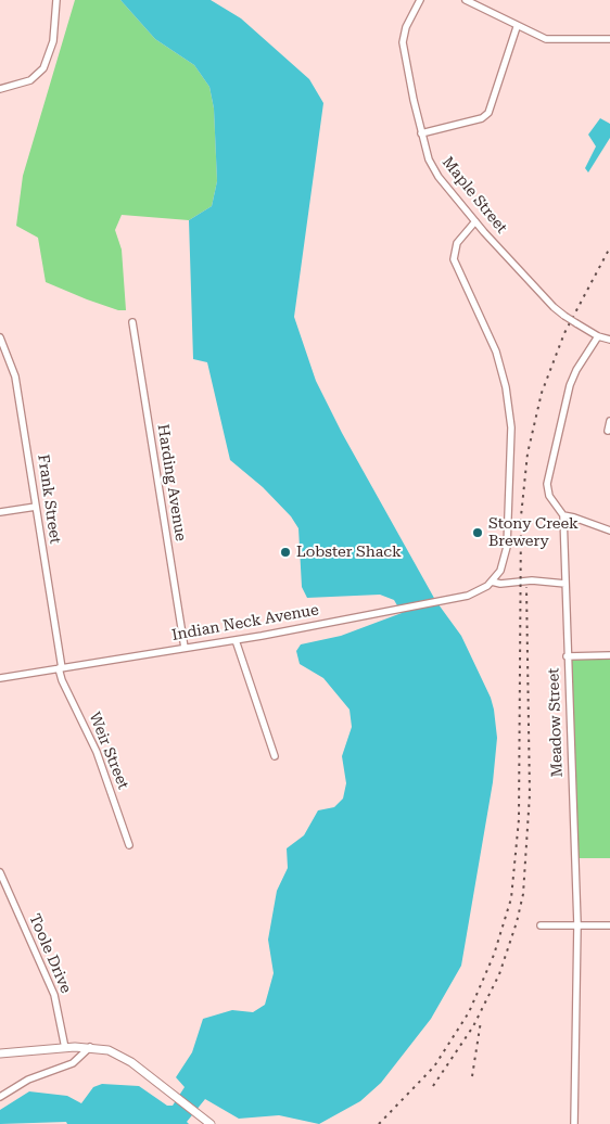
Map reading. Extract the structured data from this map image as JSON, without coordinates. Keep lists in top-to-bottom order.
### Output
{
  "streets": {
    "street": [
      "Maple Street",
      "Harding Avenue",
      "Frank Street",
      "Indian Neck Avenue",
      "Meadow Street",
      "Weir Street",
      "Toole Drive"
    ]
  },
  "crossings": [
    ["Harding Avenue", "Indian Neck Avenue"],
    ["Frank Street", "Indian Neck Avenue"],
    ["Frank Street", "Weir Street"],
    ["Indian Neck Avenue", "Meadow Street"],
    ["Indian Neck Avenue", "Weir Street"]
  ],
  "places": ["Stony Creek Brewery", "Lobster Shack"]
}
